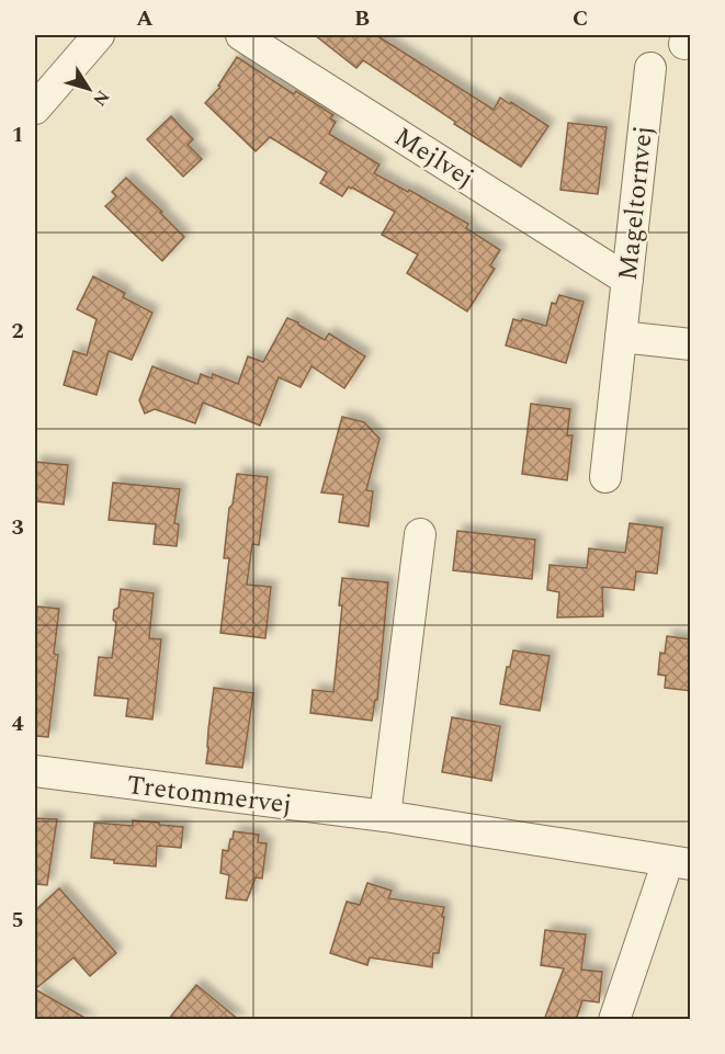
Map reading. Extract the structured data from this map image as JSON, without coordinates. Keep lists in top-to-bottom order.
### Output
{
  "streets": {
    "street": ["Mejlvej", "Mageltornvej", "Tretommervej"]
  },
  "crossings": [
    ["Mejlvej", "Mageltornvej"]
  ],
  "north": "bottom right",
  "grid": {
    "columns": ["A", "B", "C"],
    "rows": [
      "1",
      "2",
      "3",
      "4",
      "5"
    ]
  }
}
